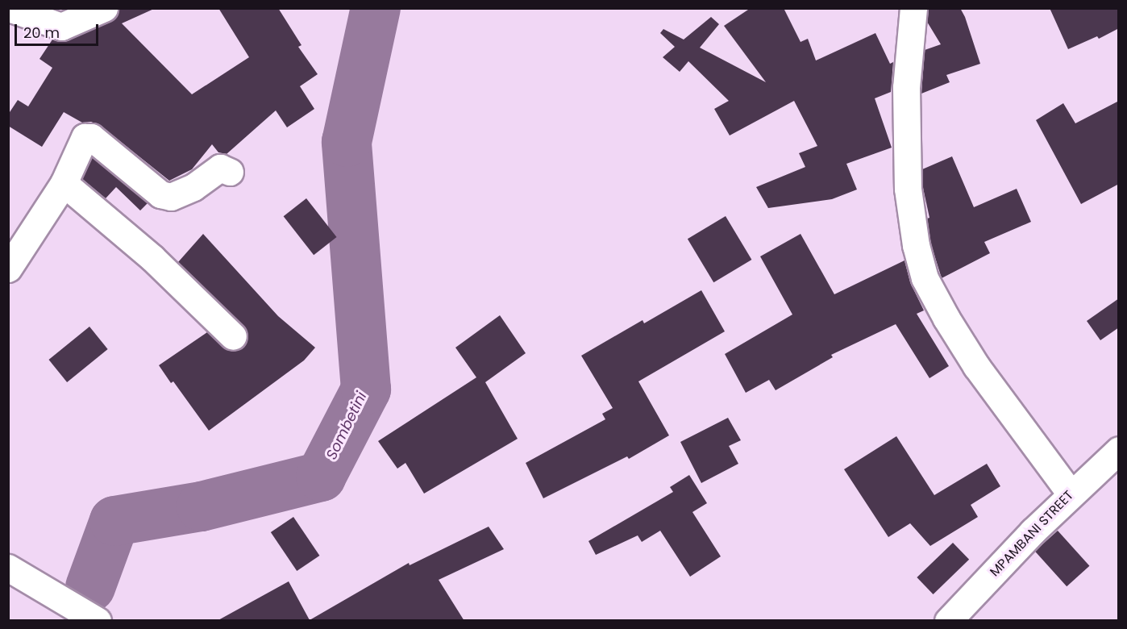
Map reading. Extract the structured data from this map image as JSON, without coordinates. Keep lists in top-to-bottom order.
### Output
{
  "streets": {
    "street": ["MPAMBANI STREET"]
  },
  "water": ["Sombetini"],
  "scale_bar": "20 m"
}
